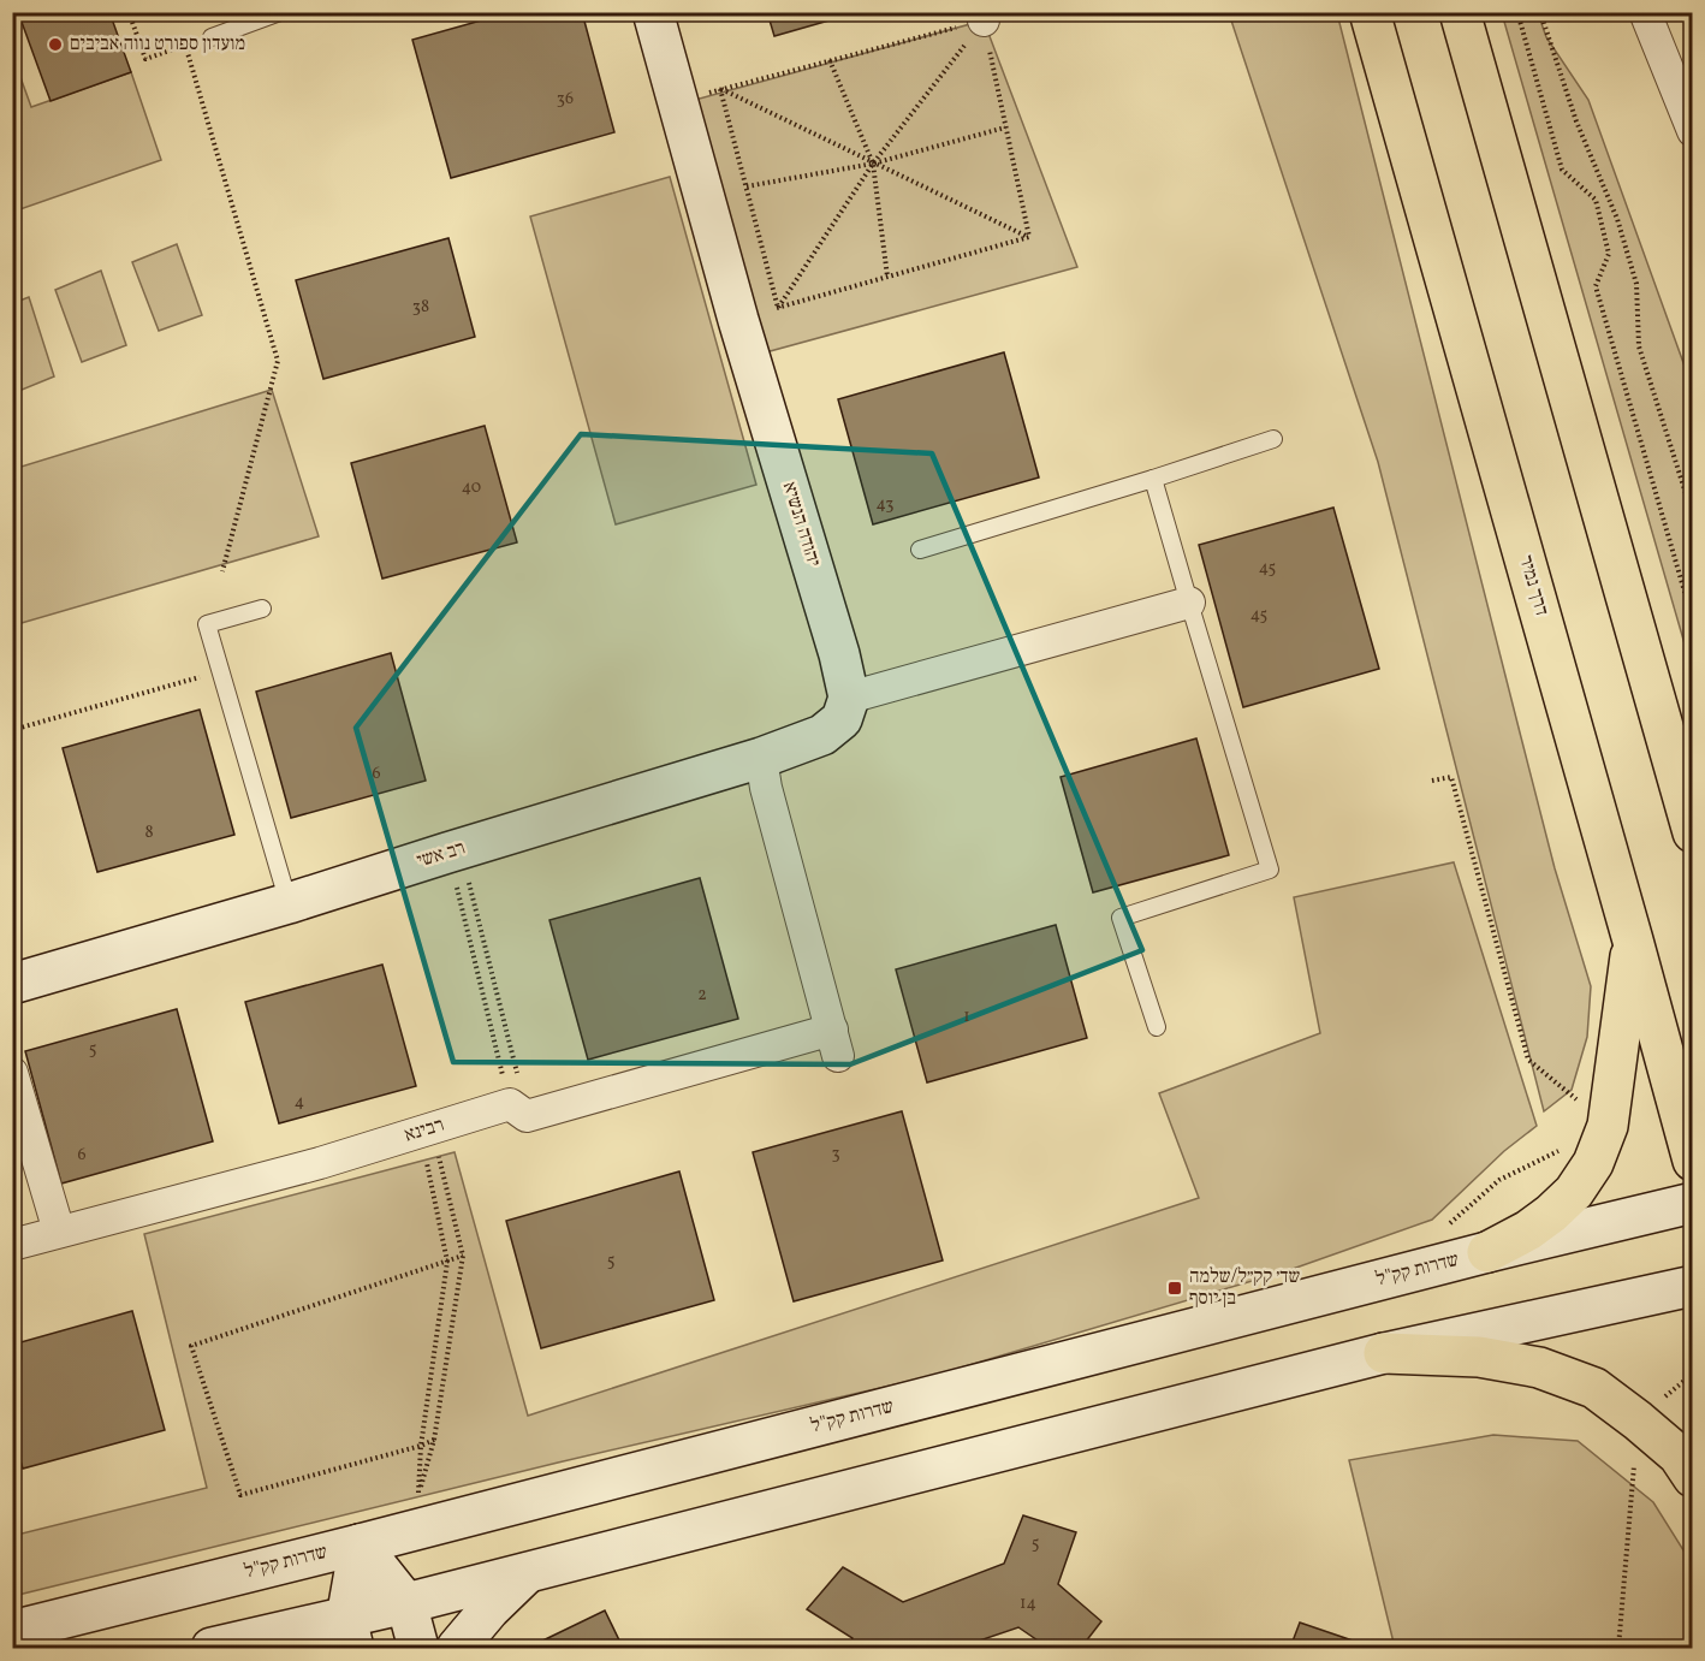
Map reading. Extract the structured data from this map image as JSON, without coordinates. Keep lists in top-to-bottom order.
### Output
{
  "streets": {
    "highway": ["דרך נמיר"],
    "main road": ["יהודה הנשיא", "רב אשי", "שדרות קק\"ל"],
    "street": ["רבינא"]
  },
  "crossings": [
    ["יהודה הנשיא", "רב אשי"]
  ],
  "places": {
    "other": ["מועדון ספורט נווה אביבים"],
    "transit": ["שד׳ קק״ל/שלמה בן יוסף"]
  },
  "house_numbers": [
    "36",
    "38",
    "40",
    "43",
    "45",
    "45",
    "6",
    "8",
    "2",
    "1",
    "5",
    "4",
    "3",
    "6",
    "5",
    "5",
    "14"
  ]
}
